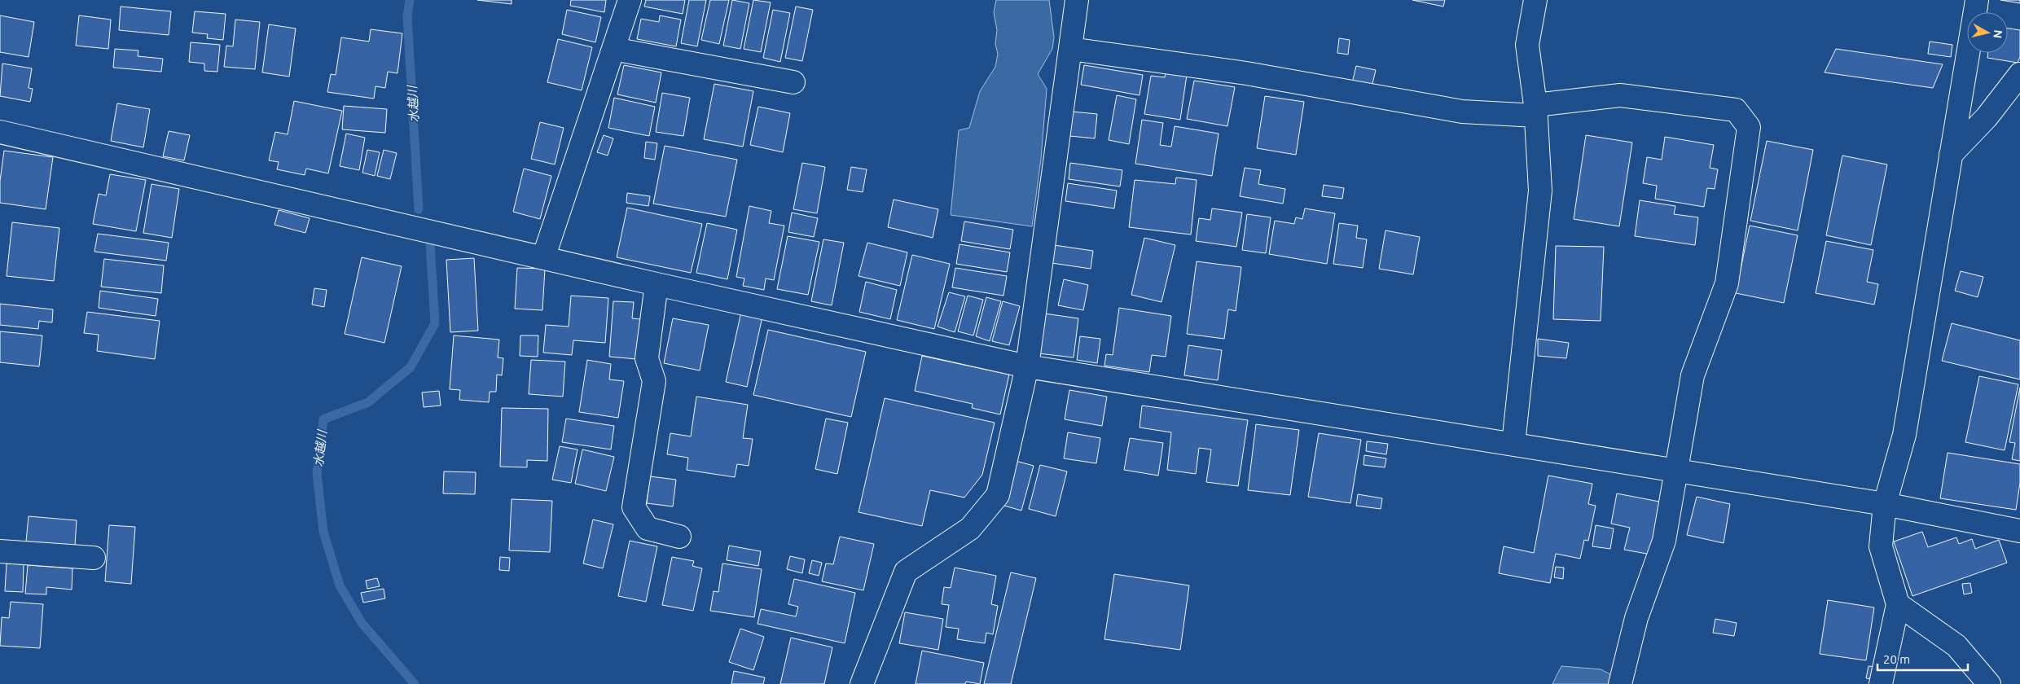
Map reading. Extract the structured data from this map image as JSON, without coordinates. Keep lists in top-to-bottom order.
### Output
{
  "water": ["水越川"],
  "scale_bar": "20 m",
  "north": "right"
}
